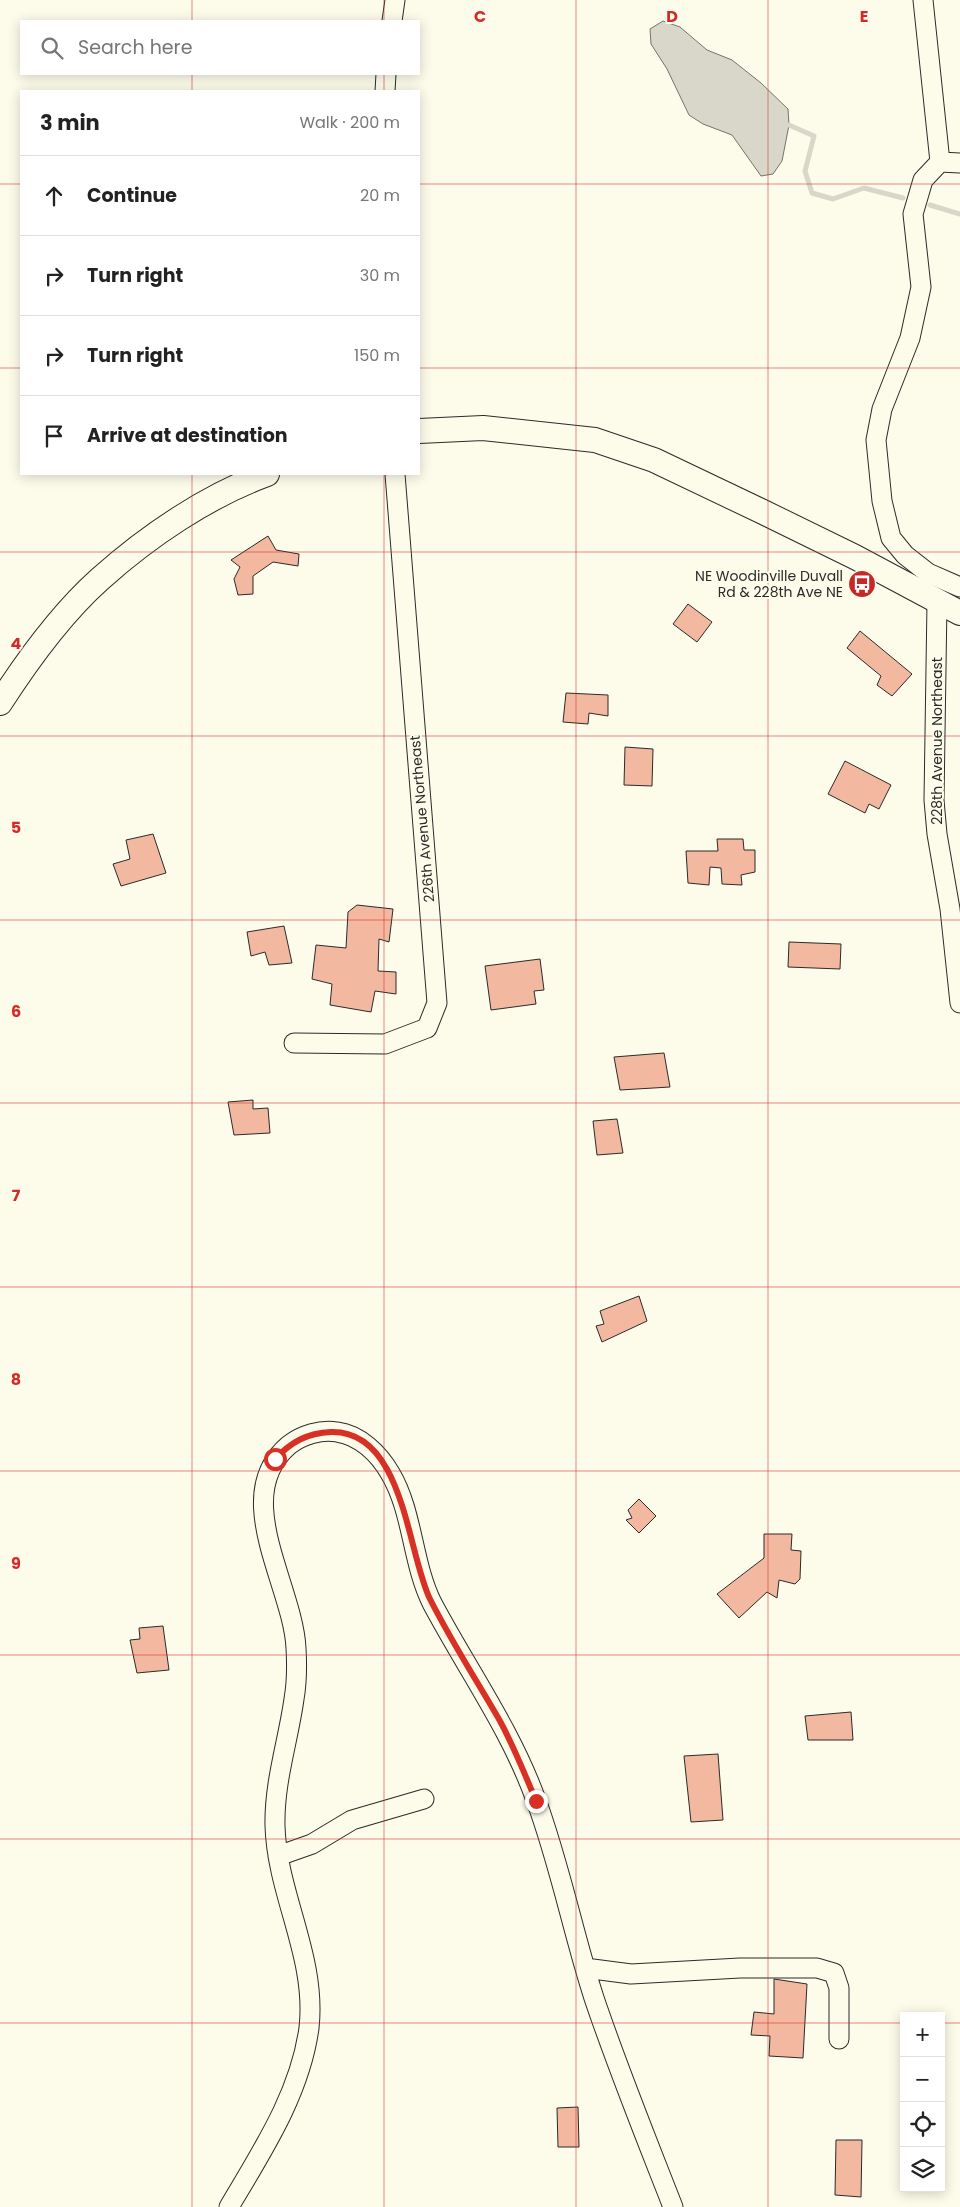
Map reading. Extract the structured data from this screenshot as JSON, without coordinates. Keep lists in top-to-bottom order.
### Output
{
  "streets": {
    "street": ["228th Avenue Northeast", "226th Avenue Northeast"]
  },
  "places": {
    "bus stop": ["NE Woodinville Duvall Rd & 228th Ave NE"]
  },
  "page": {
    "search": "Search here",
    "heading": ["3 min", "Walk · 200 m"],
    "list": [
      ["Continue", "20 m"],
      ["Turn right", "30 m"],
      ["Turn right", "150 m"],
      "Arrive at destination"
    ],
    "map_buttons": ["+", "−"]
  },
  "grid": {
    "columns": ["C", "D", "E"],
    "rows": [
      "4",
      "5",
      "6",
      "7",
      "8",
      "9"
    ]
  }
}
